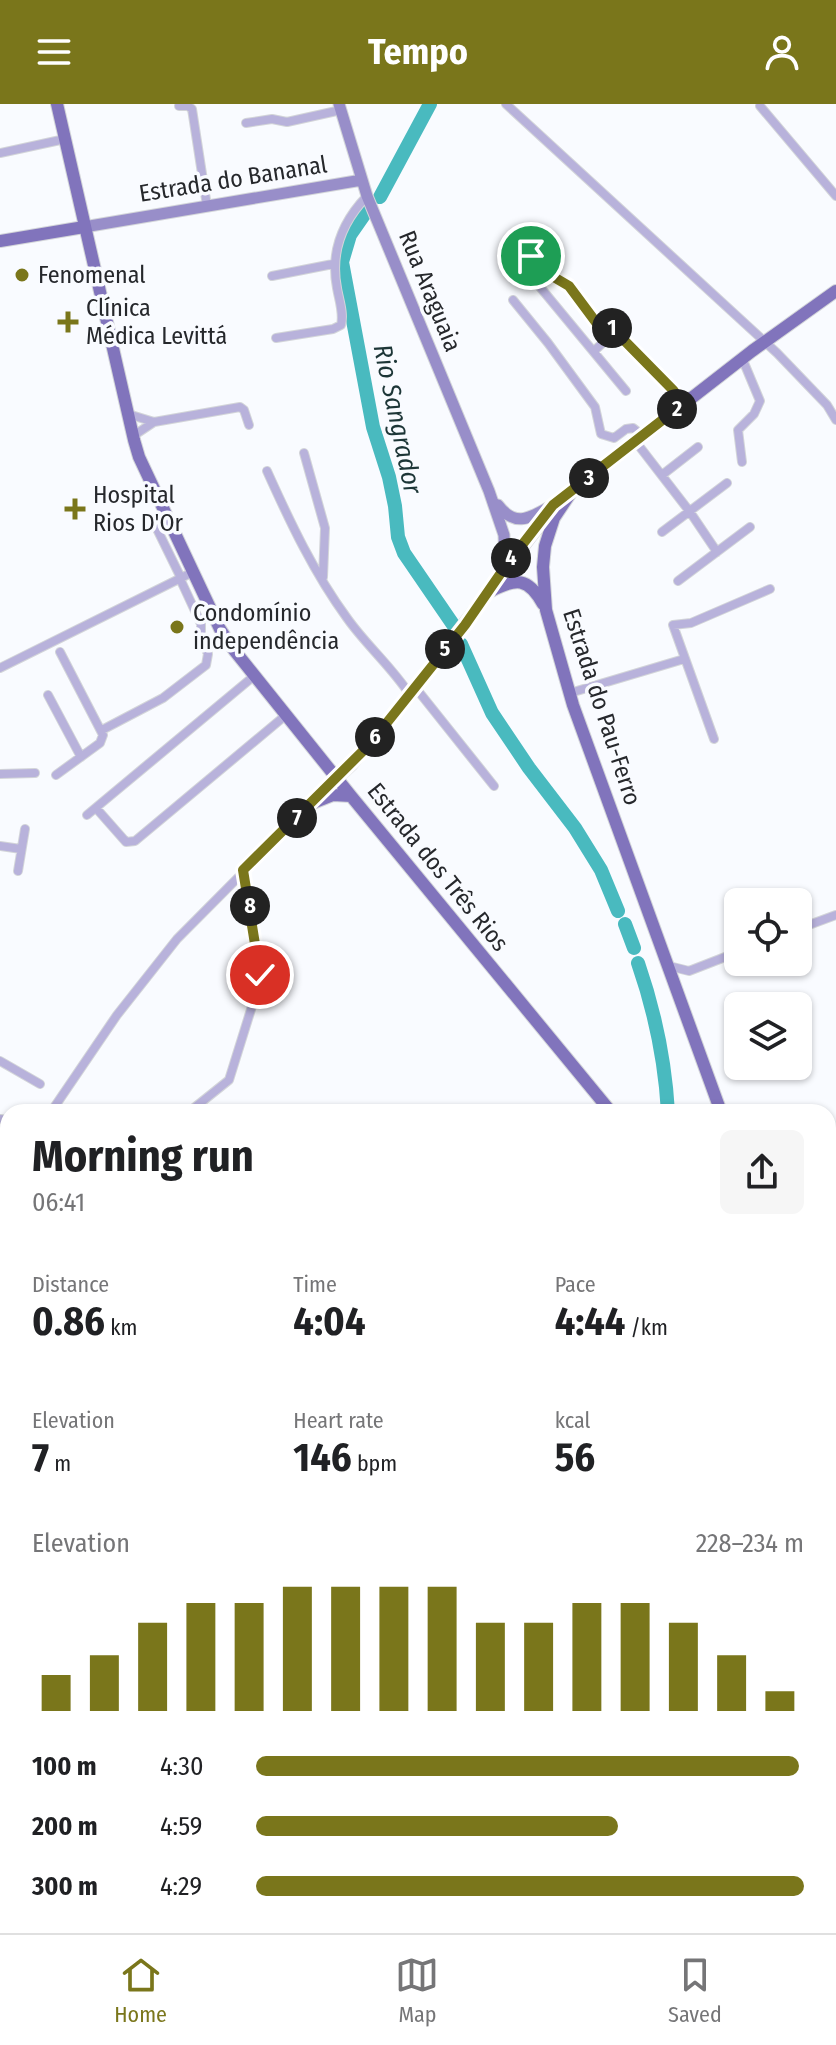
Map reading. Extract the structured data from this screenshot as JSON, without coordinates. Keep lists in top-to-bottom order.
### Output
{
  "streets": {
    "main road": ["Estrada do Bananal", "Estrada do Pau-Ferro", "Estrada dos Três Rios"],
    "street": ["Rua Araguaia"]
  },
  "crossings": [
    ["Estrada do Bananal", "Rua Araguaia"],
    ["Estrada do Bananal", "Estrada dos Três Rios"]
  ],
  "water": ["Rio Sangrador"],
  "places": {
    "other": ["Fenomenal", "Condomínio independência"],
    "health": ["Clínica Médica Levittá", "Hospital Rios D'Or"]
  },
  "page": {
    "header": "Tempo",
    "pins": [
      "1",
      "2",
      "3",
      "4",
      "5",
      "6",
      "7",
      "8"
    ],
    "heading": ["Morning run", "06:41"],
    "stats": [
      ["Distance", "0.86 km"],
      ["Time", "4:04"],
      ["Pace", "4:44 /km"],
      ["Elevation", "7 m"],
      ["Heart rate", "146 bpm"],
      ["kcal", "56"]
    ],
    "chart": ["Elevation", "228–234 m"],
    "list": [
      {
        "name": "100 m",
        "note": "4:30"
      },
      {
        "name": "200 m",
        "note": "4:59"
      },
      {
        "name": "300 m",
        "note": "4:29"
      }
    ],
    "tabs": ["Home", "Map", "Saved"]
  }
}
